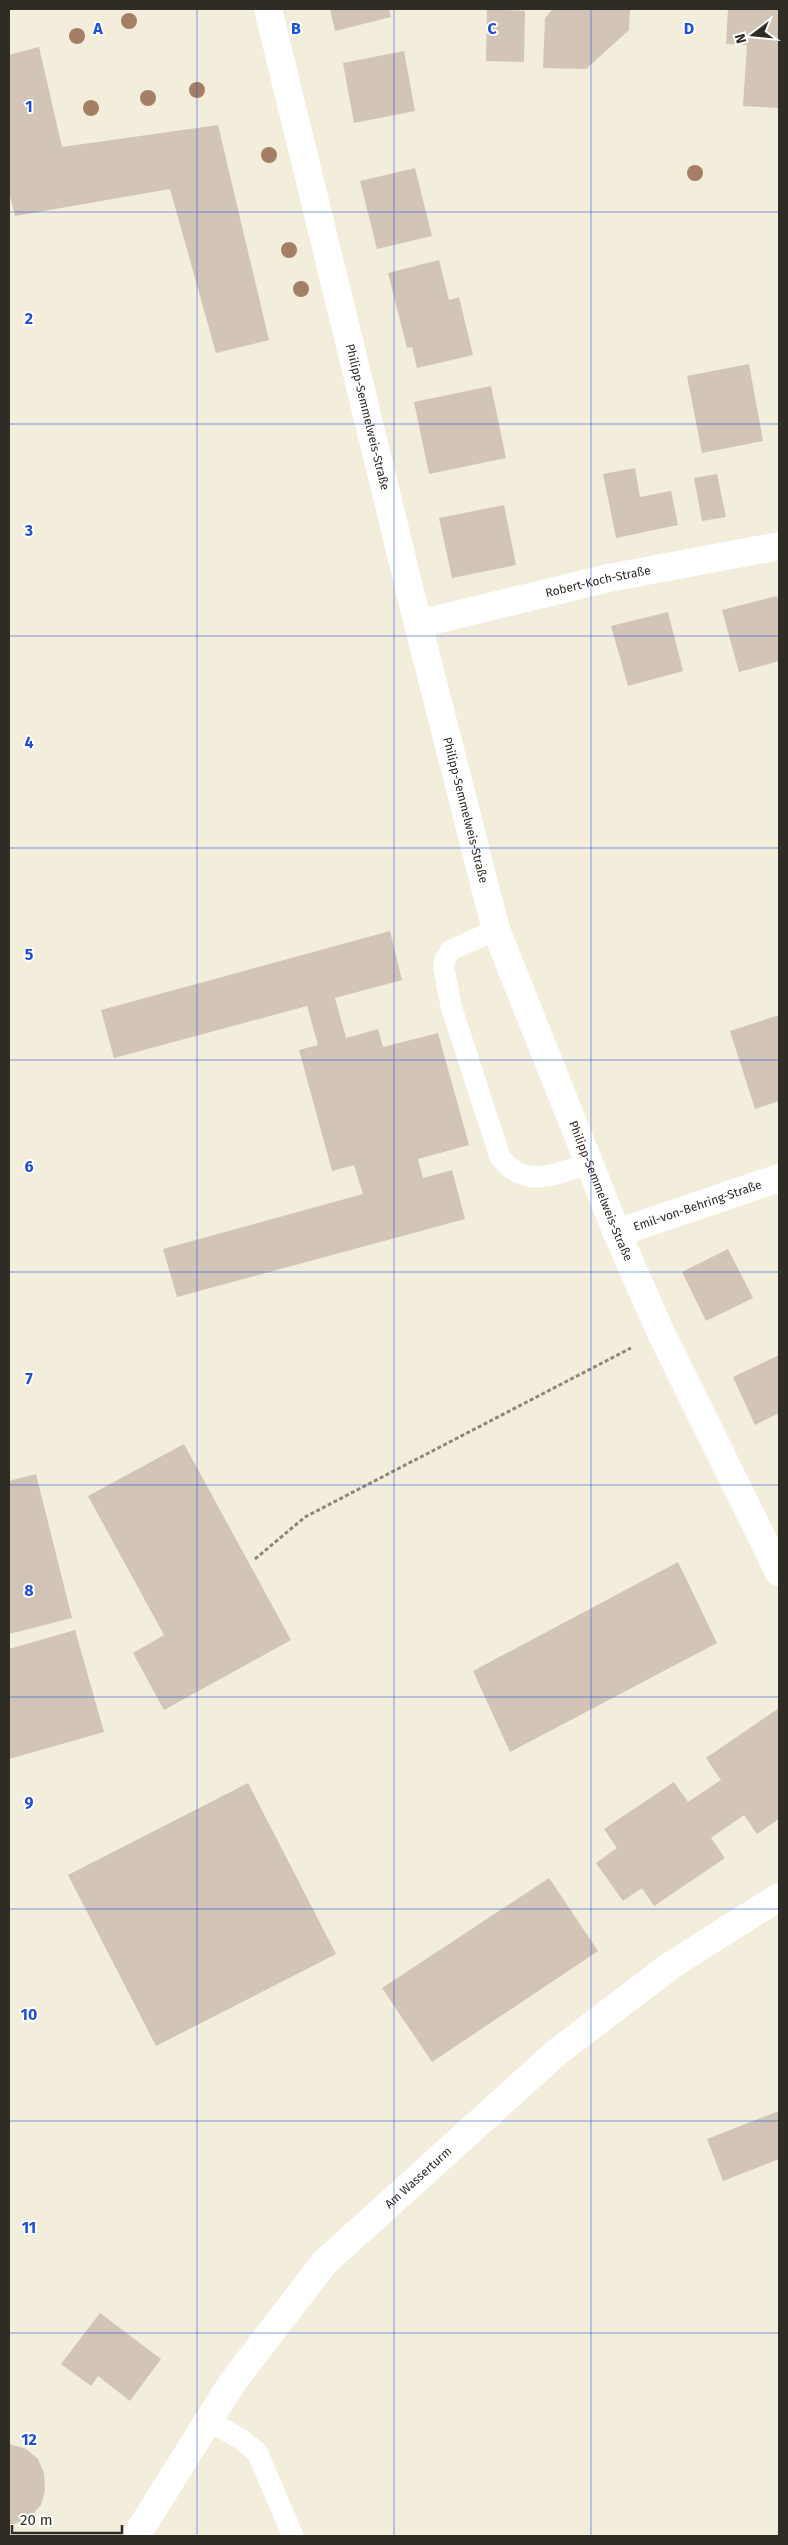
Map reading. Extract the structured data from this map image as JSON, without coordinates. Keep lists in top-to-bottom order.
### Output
{
  "streets": {
    "street": [
      "Philipp-Semmelweis-Straße",
      "Robert-Koch-Straße",
      "Emil-von-Behring-Straße",
      "Am Wasserturm"
    ]
  },
  "crossings": [
    ["Philipp-Semmelweis-Straße", "Robert-Koch-Straße"],
    ["Philipp-Semmelweis-Straße", "Emil-von-Behring-Straße"]
  ],
  "scale_bar": "20 m",
  "north": "left",
  "grid": {
    "columns": [
      "A",
      "B",
      "C",
      "D"
    ],
    "rows": [
      "1",
      "2",
      "3",
      "4",
      "5",
      "6",
      "7",
      "8",
      "9",
      "10",
      "11",
      "12"
    ]
  }
}
